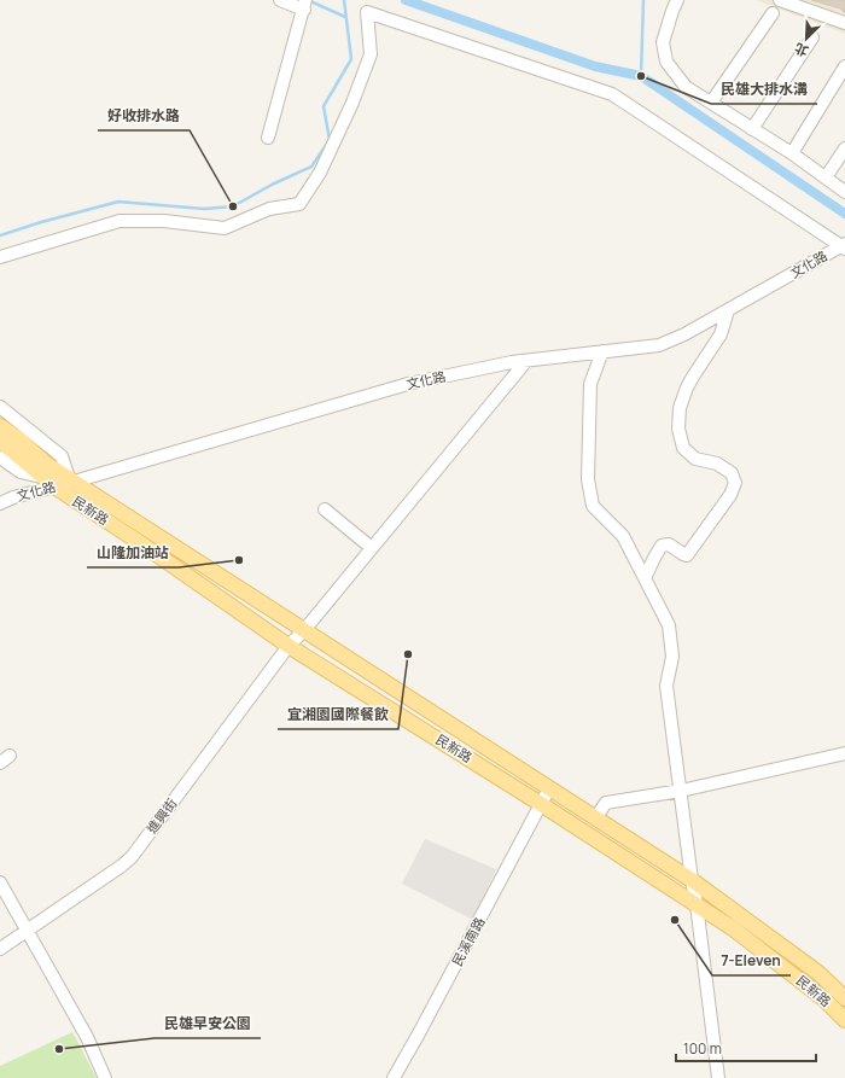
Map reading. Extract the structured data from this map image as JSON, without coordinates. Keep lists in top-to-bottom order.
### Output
{
  "streets": {
    "main road": ["民新路"],
    "street": ["文化路", "進興街", "民溪南路"]
  },
  "crossings": [
    ["文化路", "民新路"],
    ["文化路", "進興街"],
    ["民新路", "進興街"],
    ["民新路", "民溪南路"]
  ],
  "places": [
    "民雄大排水溝",
    "好收排水路",
    "山隆加油站",
    "宜湘園國際餐飲",
    "7-Eleven",
    "民雄早安公園"
  ],
  "scale_bar": "100 m",
  "north": "bottom left"
}
